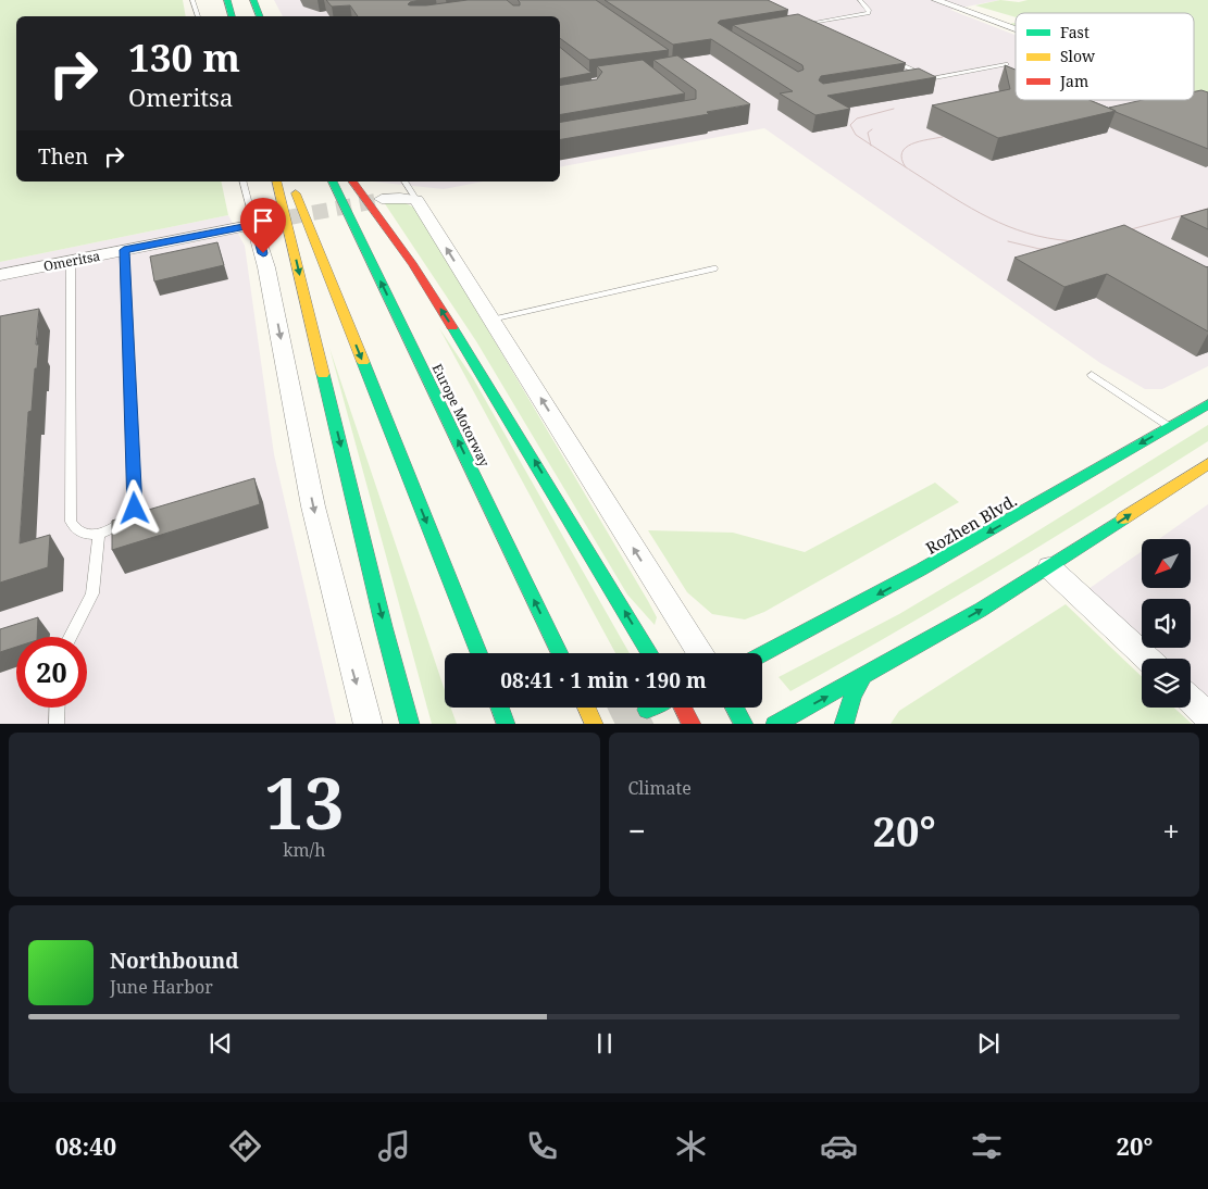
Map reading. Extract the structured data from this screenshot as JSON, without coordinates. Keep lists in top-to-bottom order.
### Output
{
  "streets": {
    "main road": ["Europe Motorway", "Rozhen Blvd."],
    "street": ["Omeritsa"]
  },
  "legend": ["Fast", "Slow", "Jam"],
  "north": "bottom left",
  "page": {
    "turn": ["130 m", "Omeritsa"],
    "then": "Then",
    "limit": "20",
    "trip": "08:41 · 1 min · 190 m",
    "tile": [
      ["13", "km/h"],
      "Climate"
    ],
    "heat": ["−", "20°", "+"],
    "song": ["Northbound", "June Harbor"],
    "tabs": ["08:40", "20°"]
  }
}
